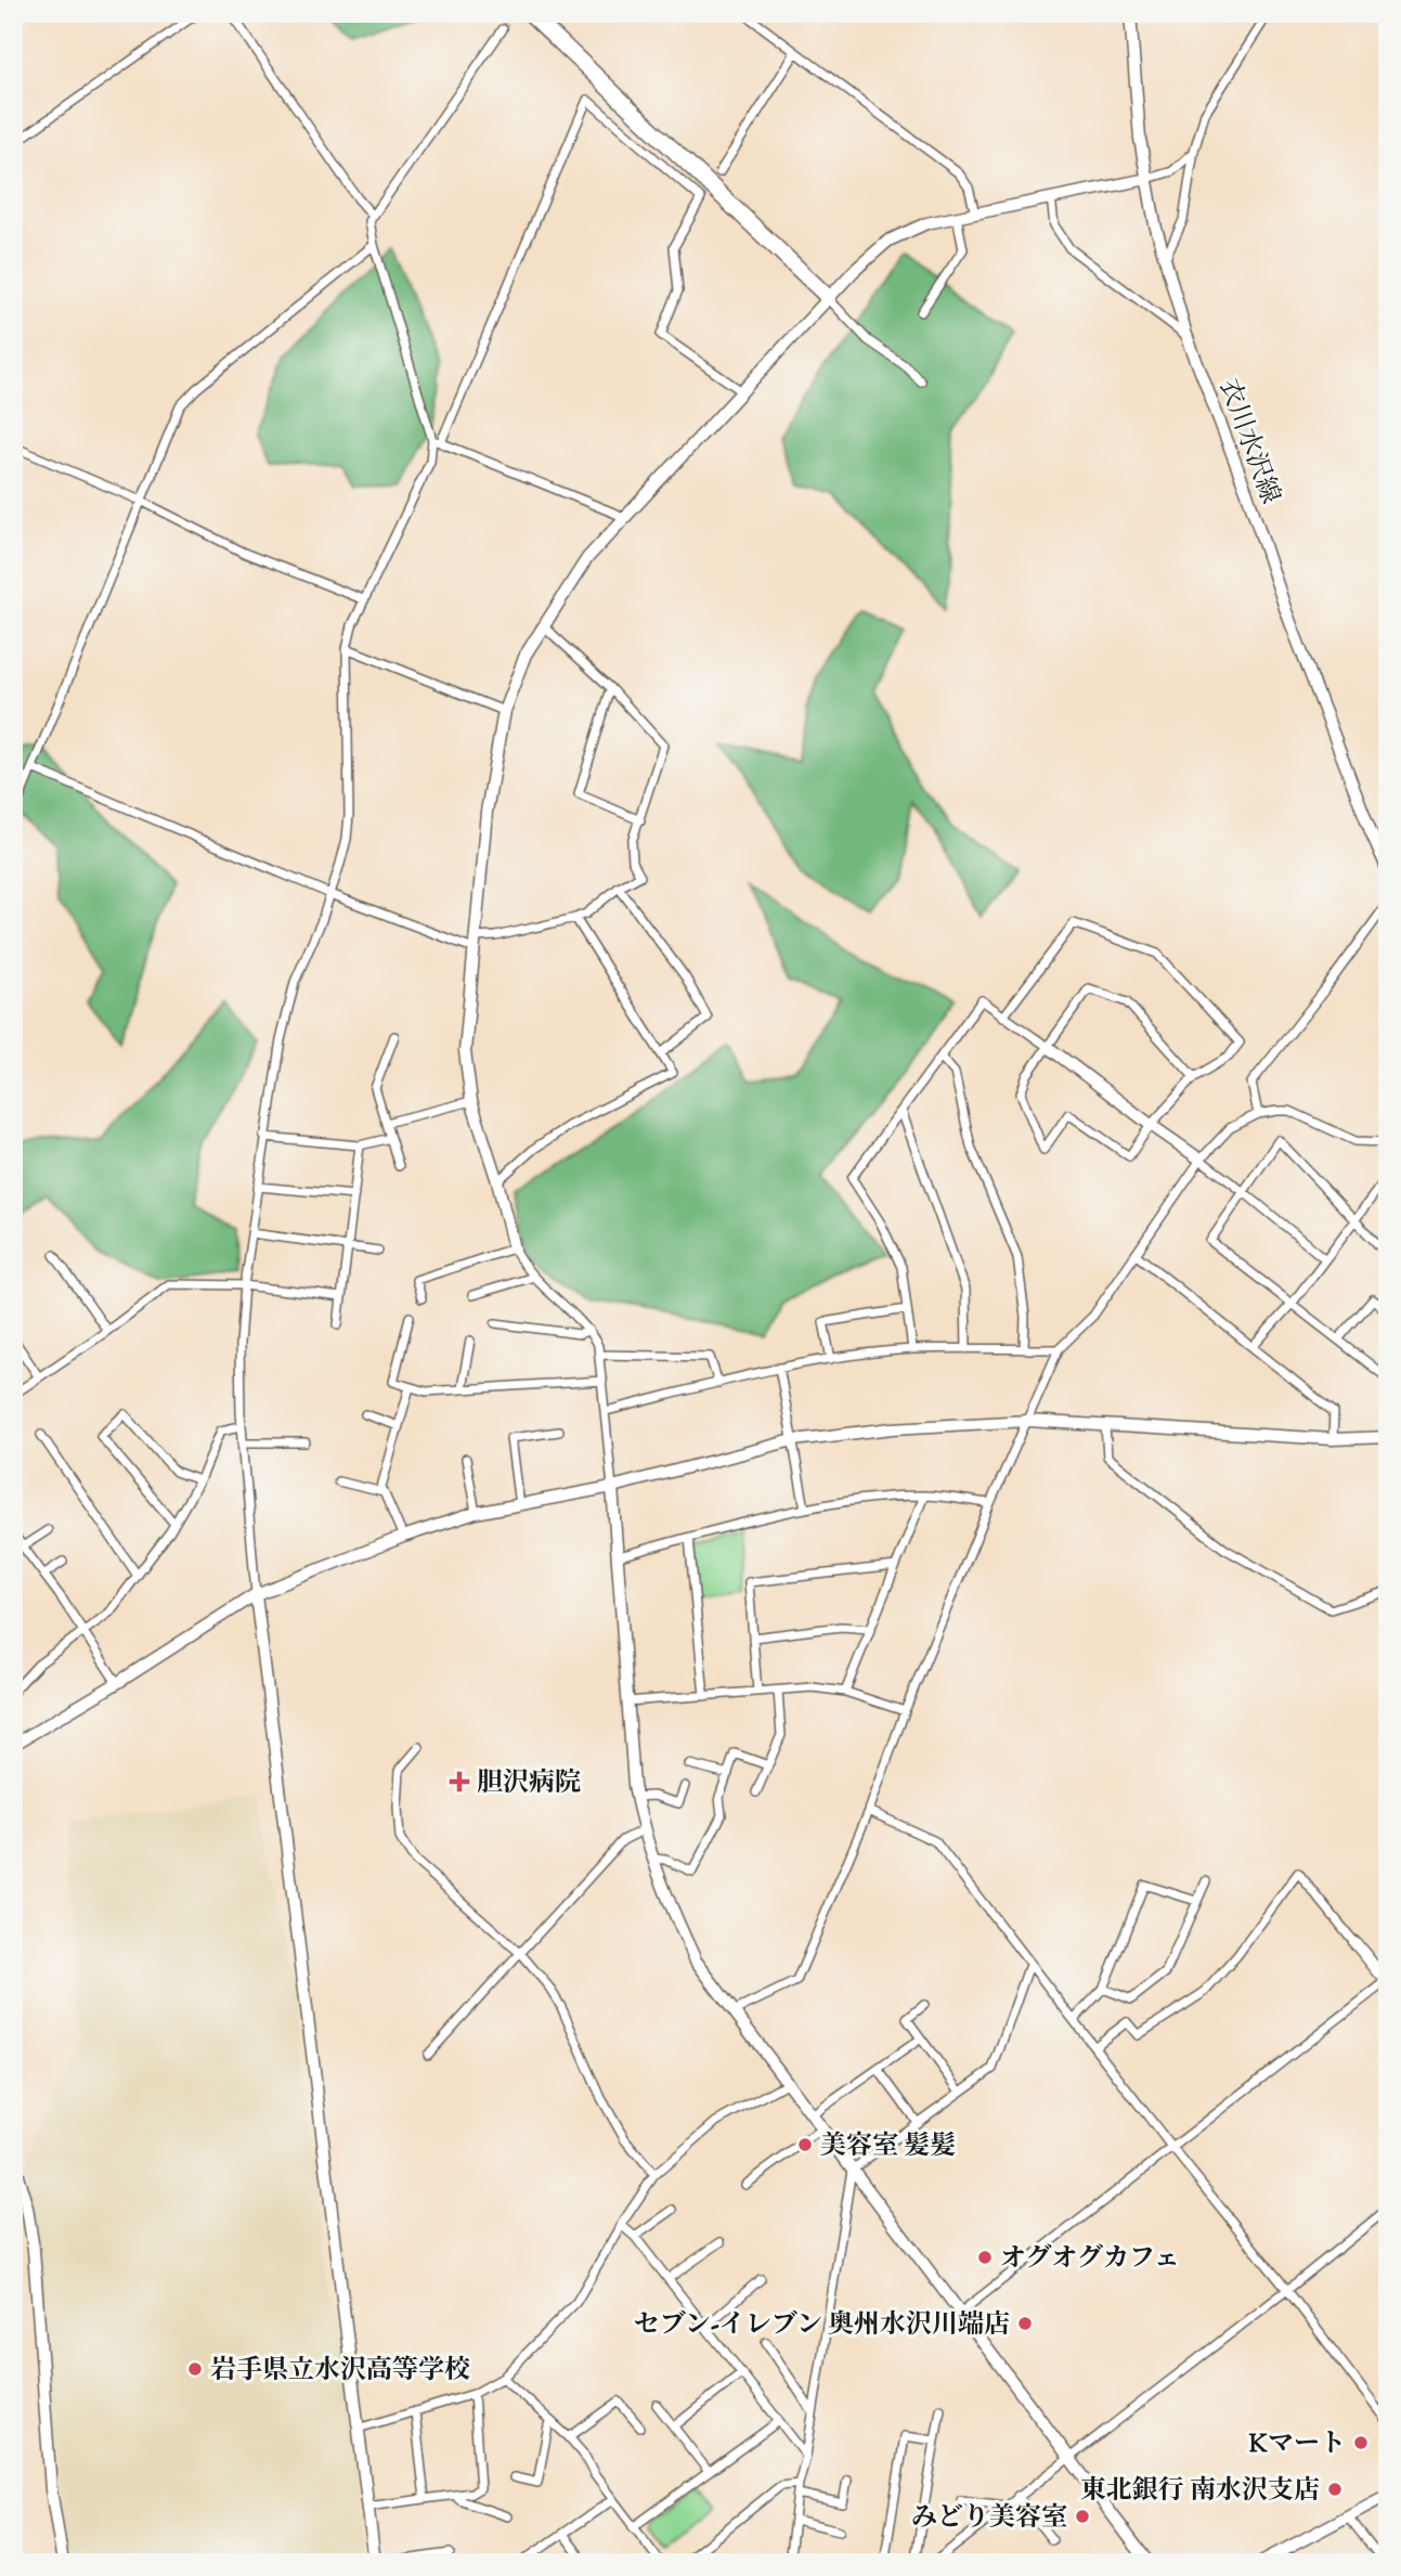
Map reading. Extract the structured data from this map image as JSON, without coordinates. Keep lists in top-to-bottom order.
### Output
{
  "streets": {
    "street": ["衣川水沢線"]
  },
  "places": {
    "health": ["胆沢病院"],
    "other": [
      "美容室 髪髪",
      "オグオグカフェ",
      "セブン-イレブン 奥州水沢川端店",
      "岩手県立水沢高等学校",
      "Kマート",
      "東北銀行 南水沢支店",
      "みどり美容室"
    ]
  }
}
